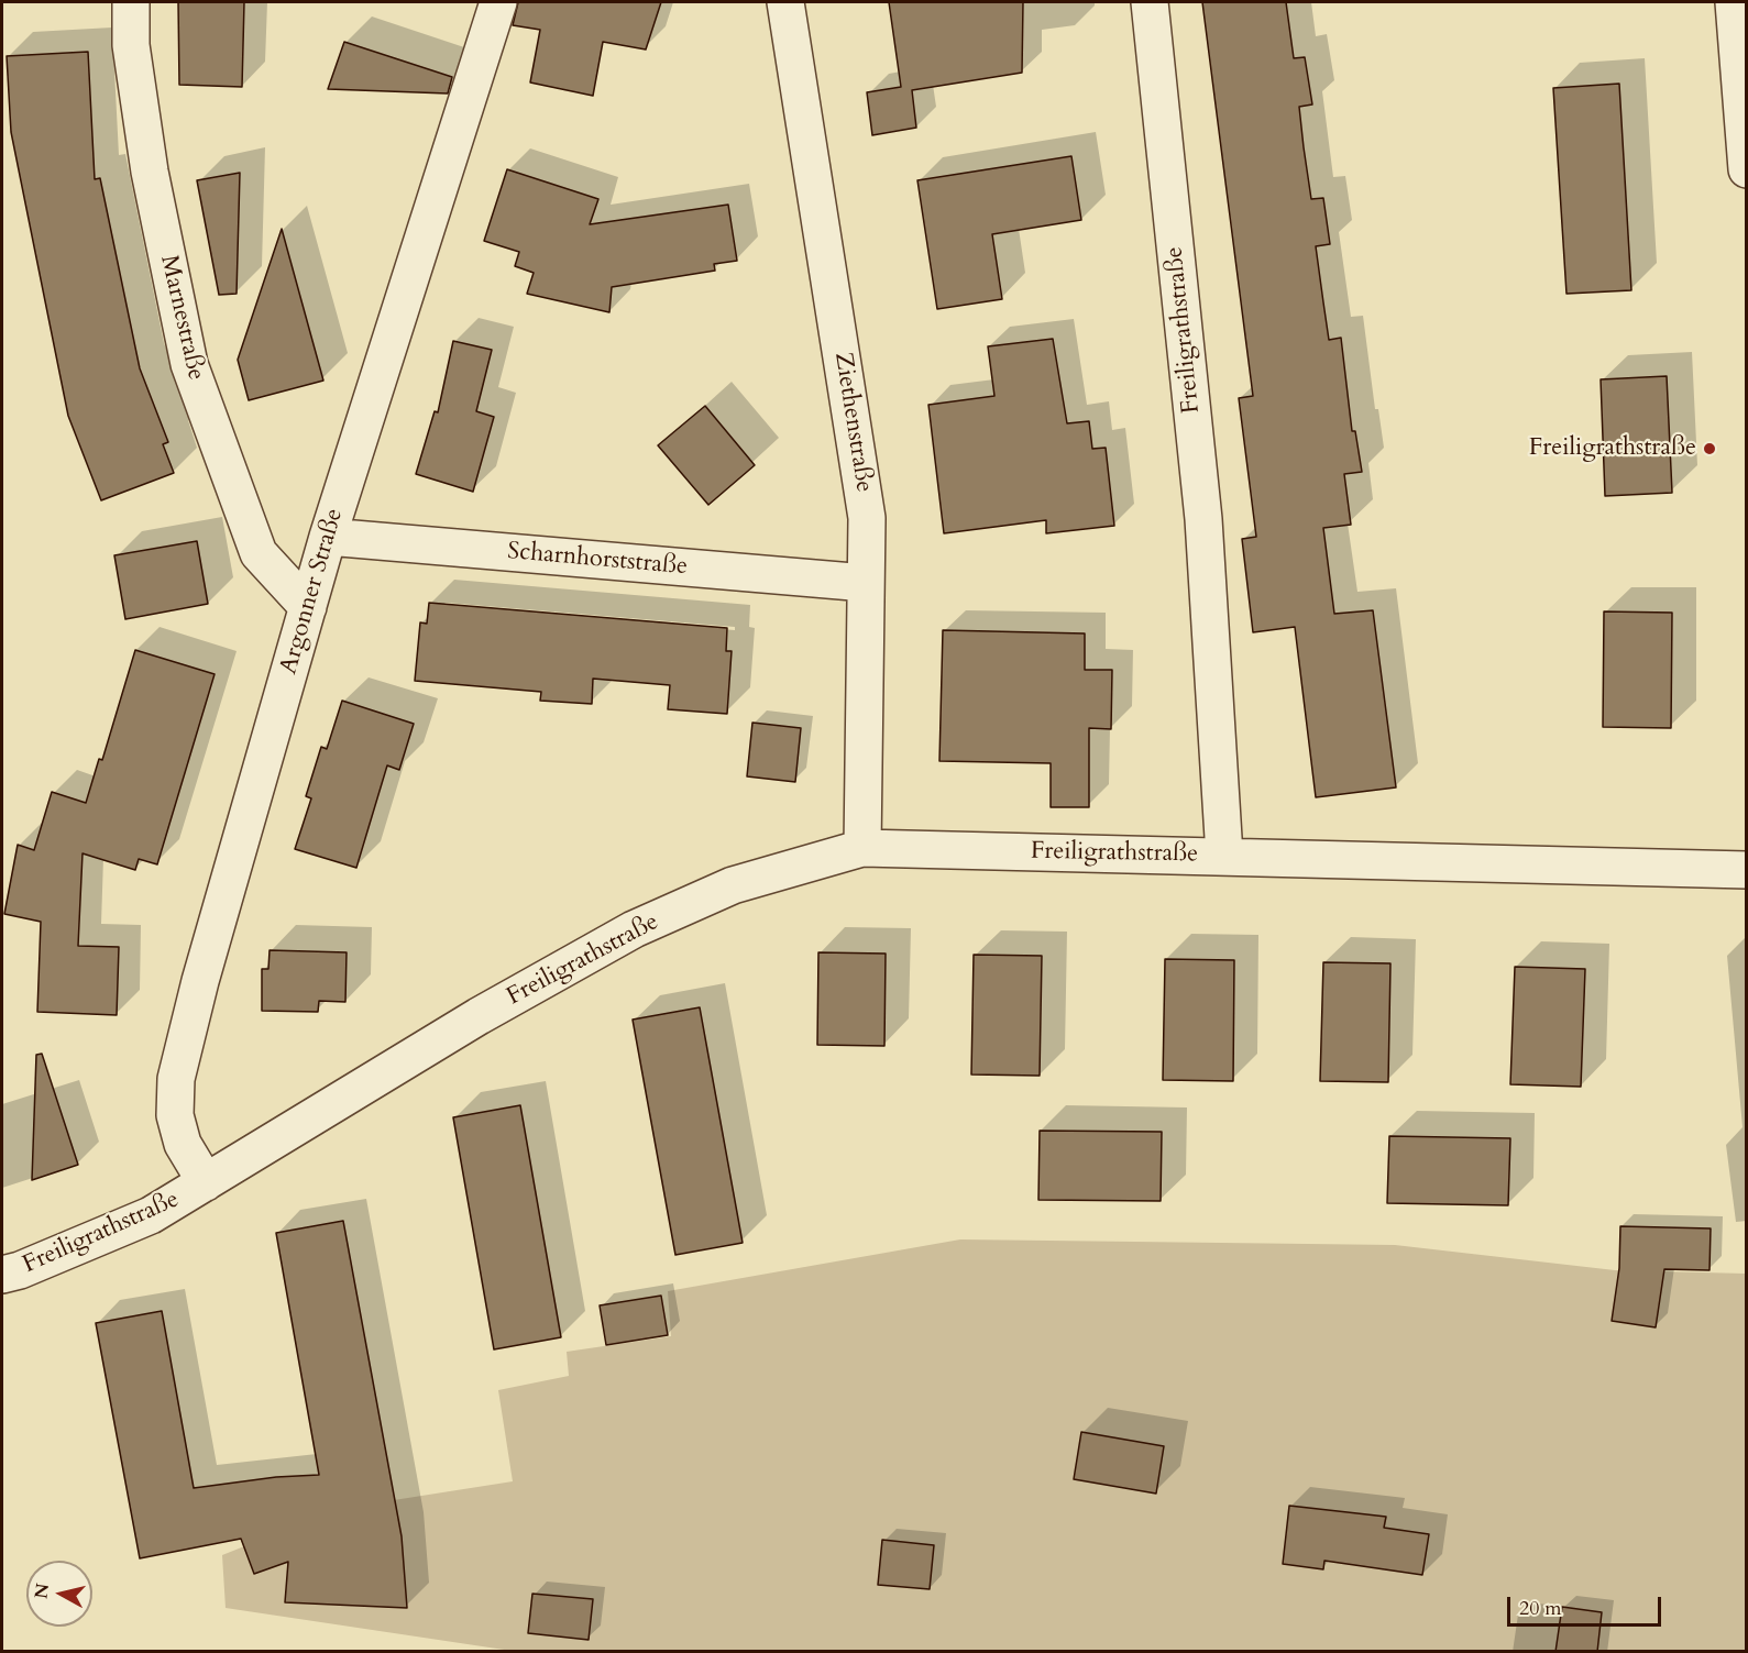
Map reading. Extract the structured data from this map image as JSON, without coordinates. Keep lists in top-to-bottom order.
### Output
{
  "streets": {
    "street": [
      "Marnestraße",
      "Freiligrathstraße",
      "Ziethenstraße",
      "Scharnhorststraße",
      "Argonner Straße"
    ]
  },
  "crossings": [
    ["Marnestraße", "Argonner Straße"],
    ["Freiligrathstraße", "Ziethenstraße"],
    ["Freiligrathstraße", "Argonner Straße"],
    ["Ziethenstraße", "Scharnhorststraße"],
    ["Scharnhorststraße", "Argonner Straße"]
  ],
  "places": ["Freiligrathstraße"],
  "scale_bar": "20 m",
  "north": "left"
}
